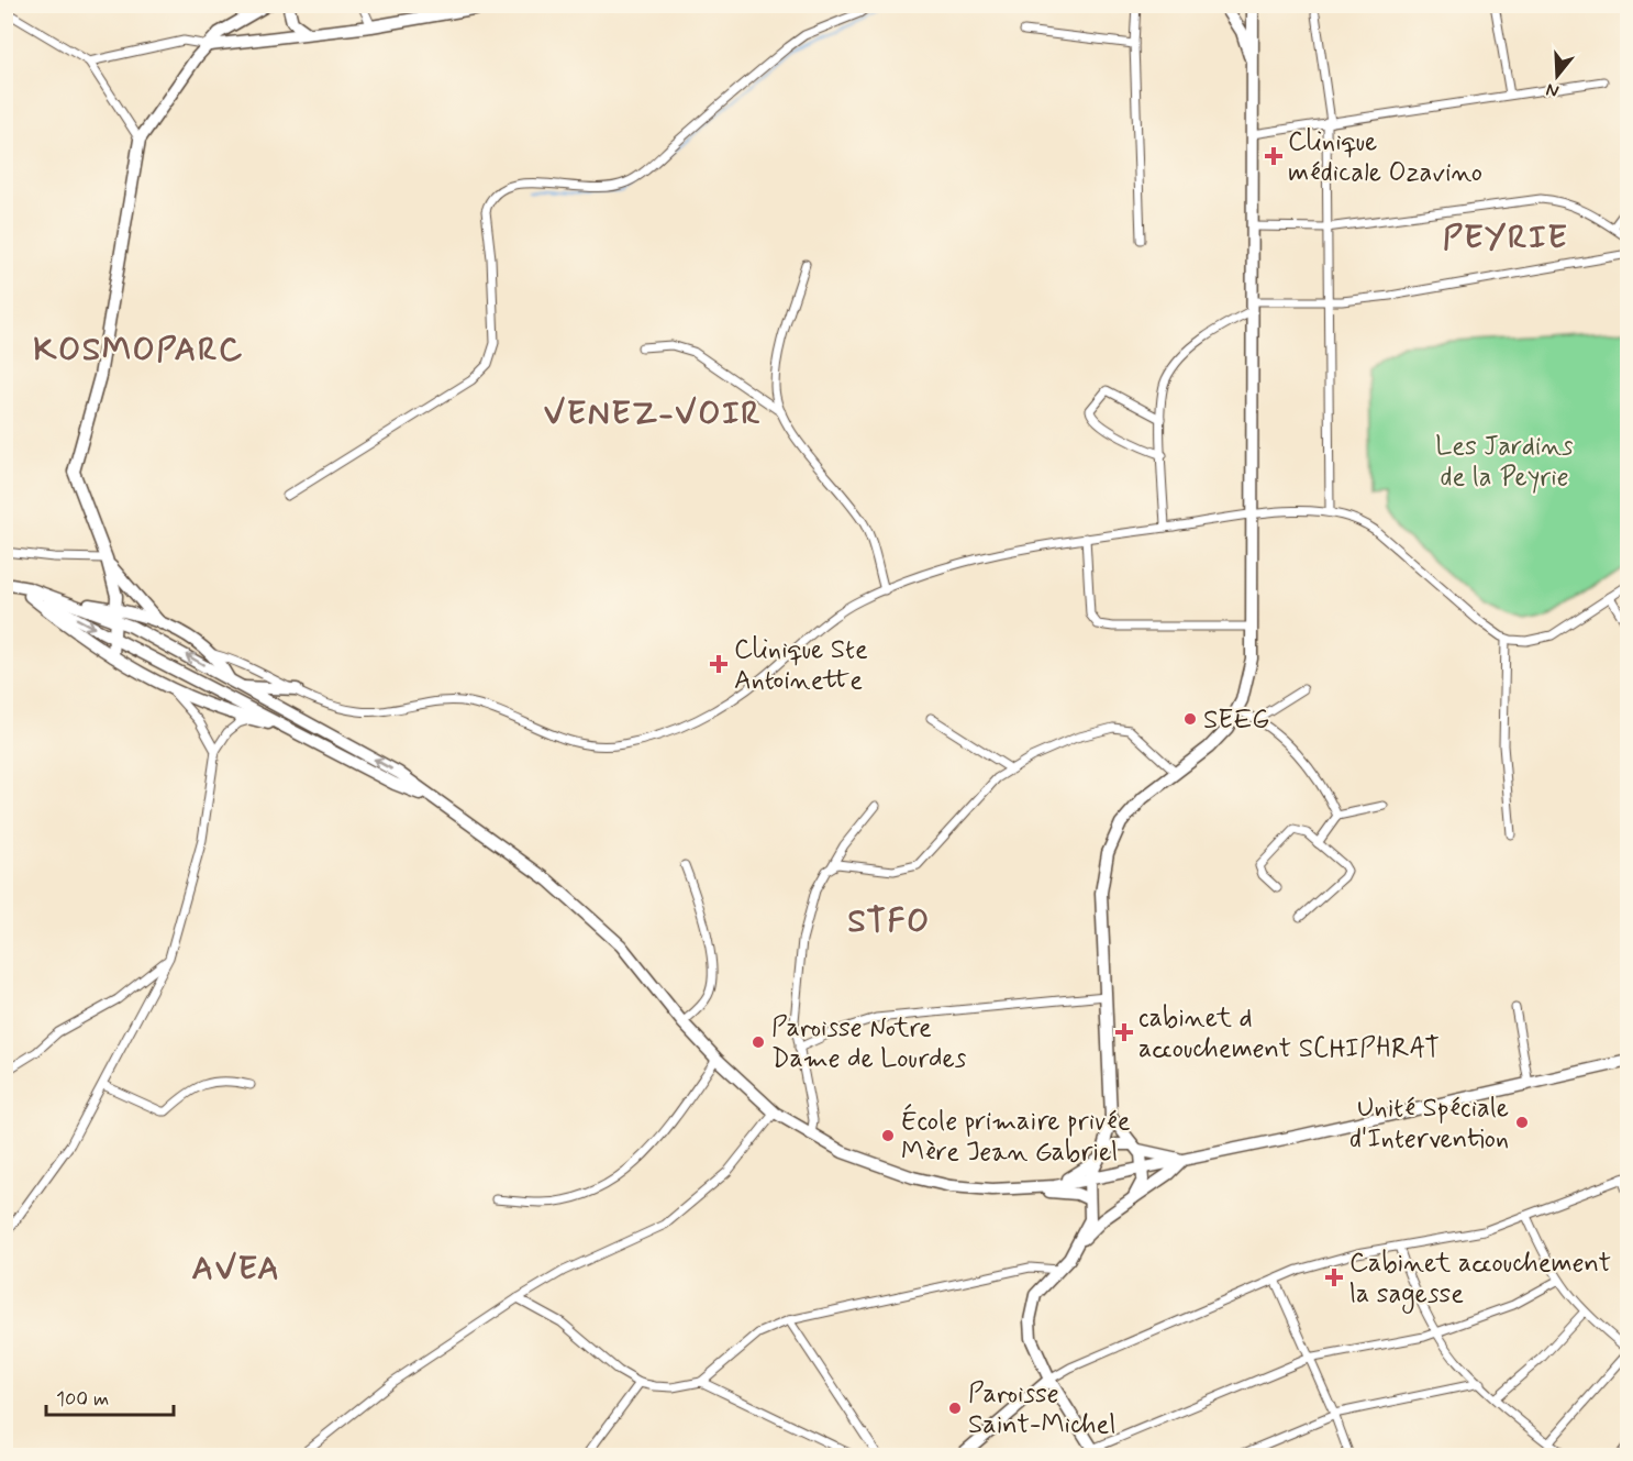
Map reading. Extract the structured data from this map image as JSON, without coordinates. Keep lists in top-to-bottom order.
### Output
{
  "districts": [
    "PEYRIE",
    "KOSMOPARC",
    "VENEZ-VOIR",
    "STFO",
    "AVEA"
  ],
  "parks": ["Les Jardins de la Peyrie"],
  "places": {
    "health": [
      "Clinique médicale Ozavino",
      "Clinique Ste Antoinette",
      "cabinet d accouchement SCHIPHRAT",
      "Cabinet accouchement la sagesse"
    ],
    "other": [
      "SEEG",
      "Paroisse Notre Dame de Lourdes",
      "Unité Spéciale d'Intervention",
      "École primaire privée Mère Jean Gabriel",
      "Paroisse Saint-Michel"
    ]
  },
  "scale_bar": "100 m",
  "north": "bottom"
}
